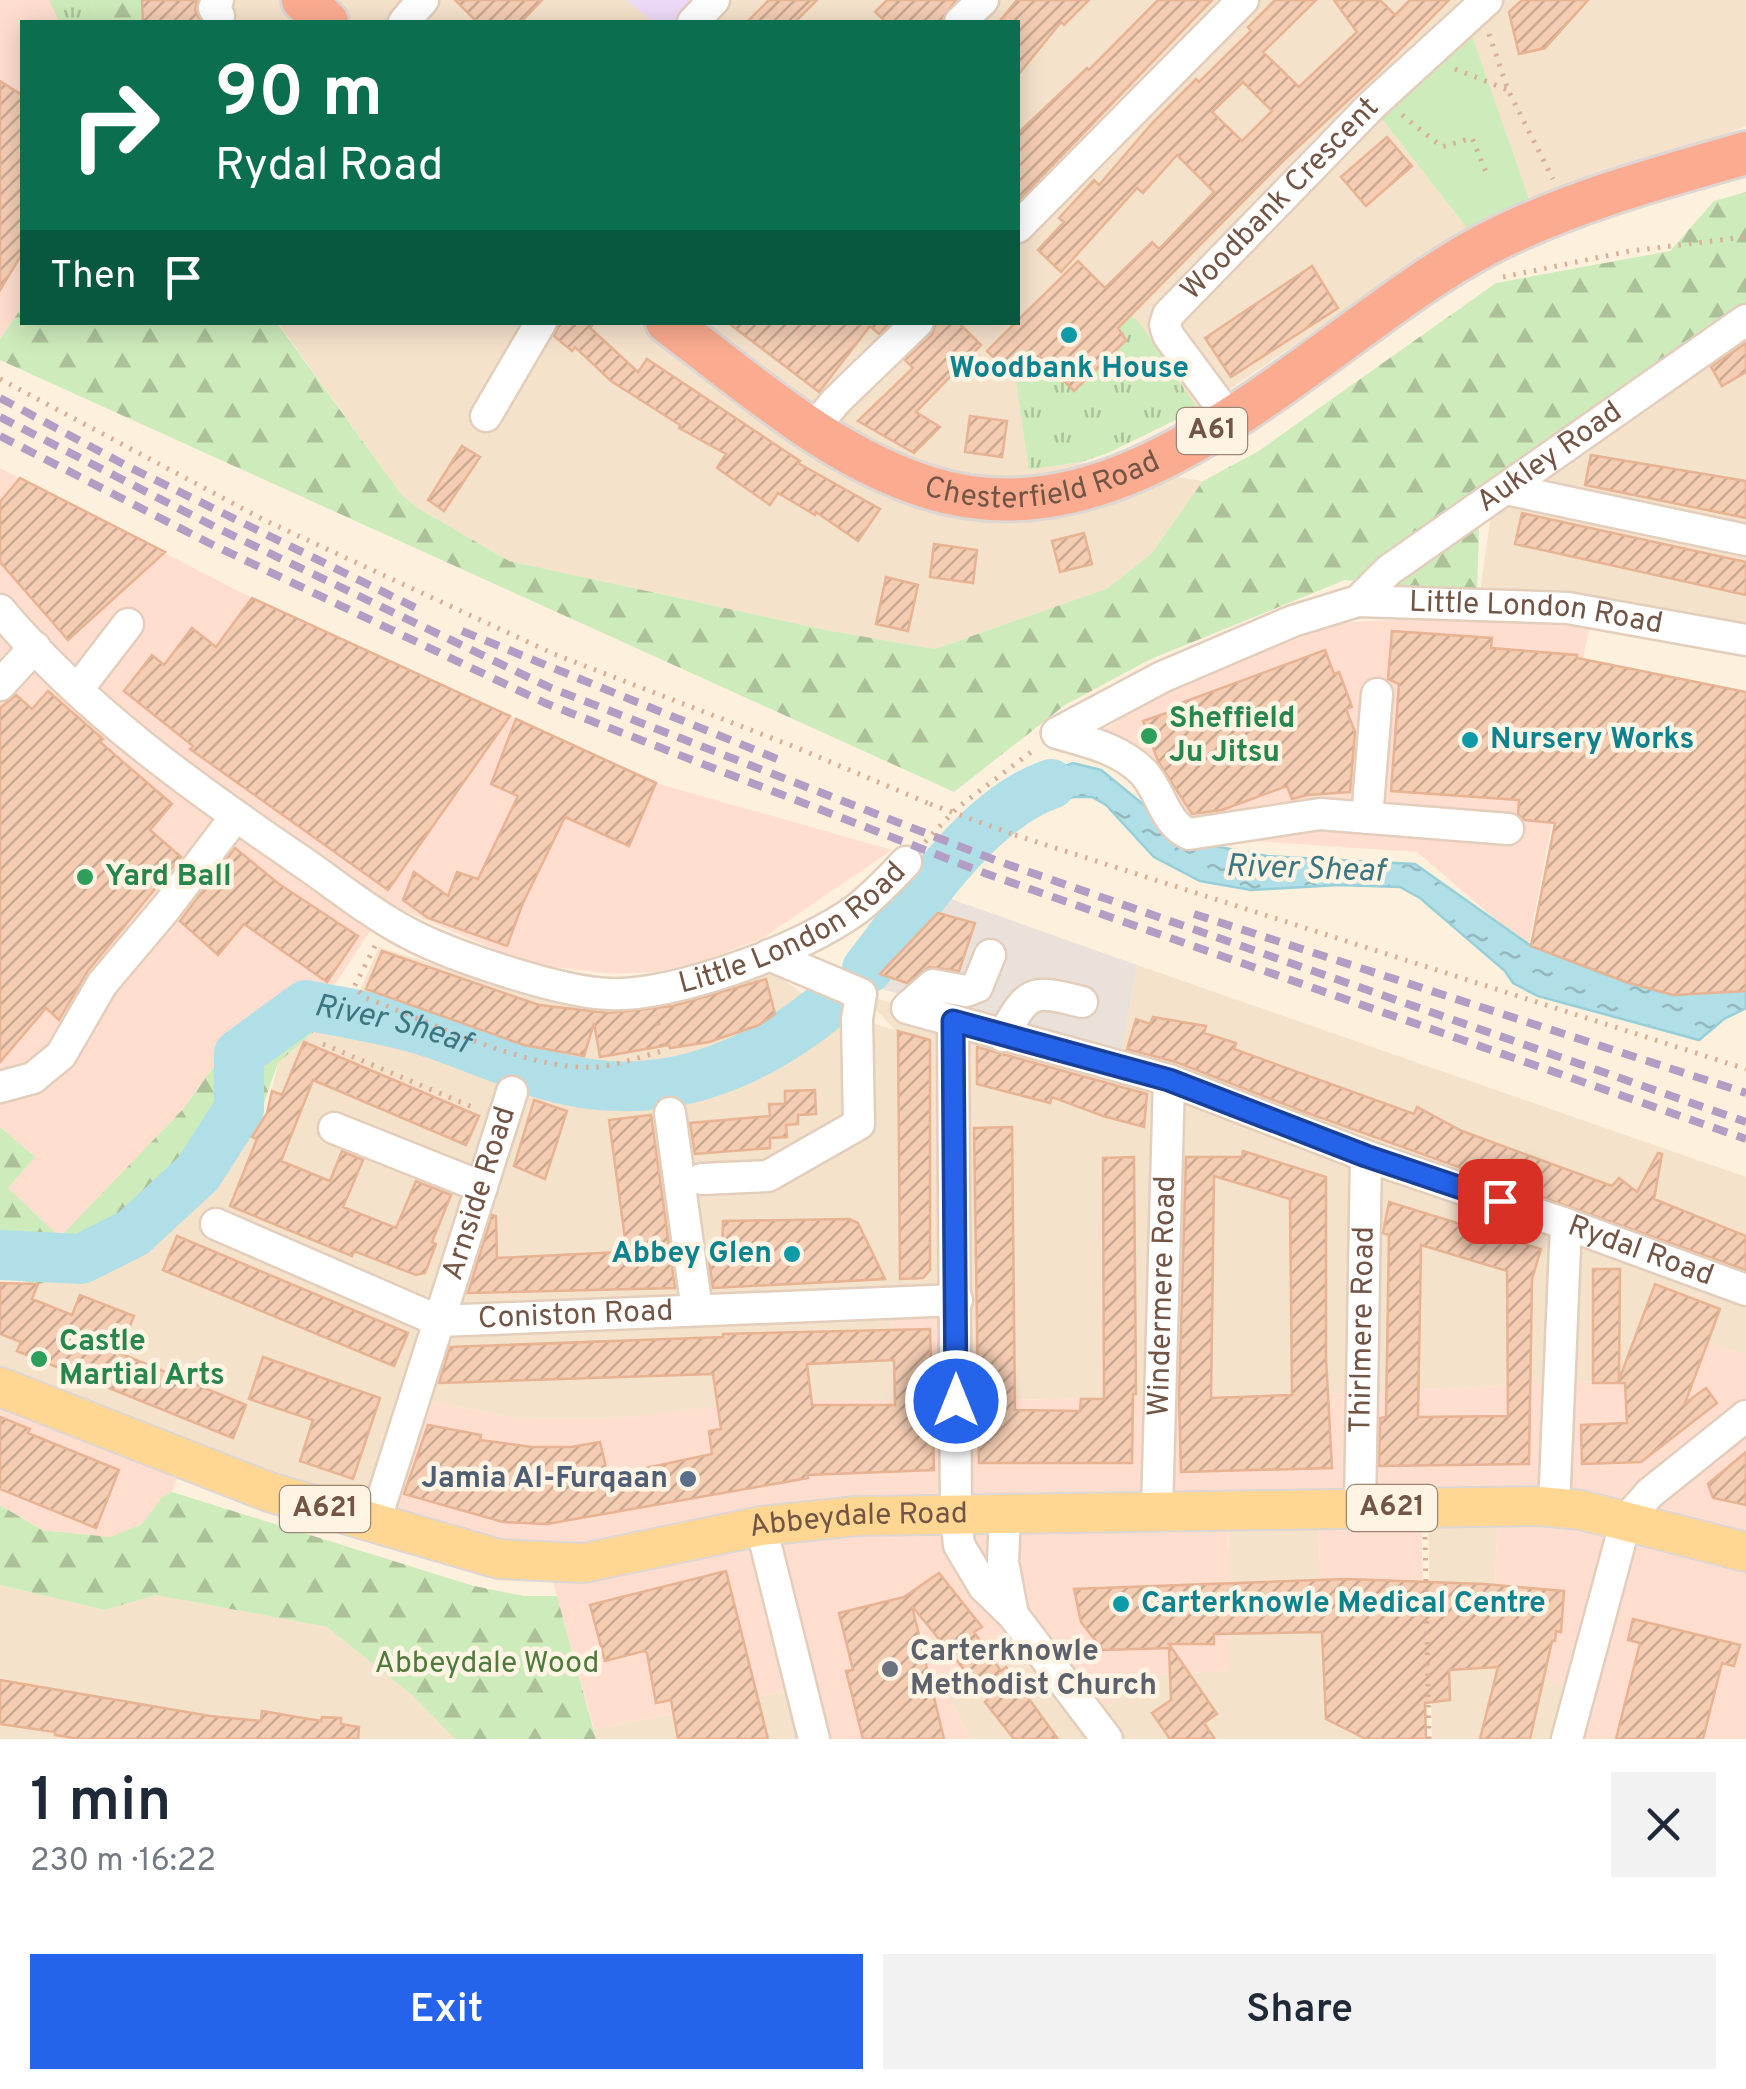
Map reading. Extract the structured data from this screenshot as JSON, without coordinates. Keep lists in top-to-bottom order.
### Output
{
  "streets": {
    "highway": ["A61", "Chesterfield Road"],
    "main road": ["A621", "Abbeydale Road"],
    "street": [
      "Woodbank Crescent",
      "Aukley Road",
      "Little London Road",
      "Arnside Road",
      "Rydal Road",
      "Windermere Road",
      "Coniston Road",
      "Thirlmere Road"
    ]
  },
  "crossings": [
    ["Woodbank Crescent", "Chesterfield Road"],
    ["Aukley Road", "Little London Road"],
    ["Arnside Road", "Coniston Road"],
    ["Arnside Road", "Abbeydale Road"],
    ["Rydal Road", "Windermere Road"],
    ["Rydal Road", "Thirlmere Road"],
    ["Windermere Road", "Abbeydale Road"],
    ["Thirlmere Road", "Abbeydale Road"]
  ],
  "water": ["River Sheaf"],
  "parks": ["Abbeydale Wood"],
  "places": [
    "Woodbank House",
    "Sheffield Ju Jitsu",
    "Nursery Works",
    "Yard Ball",
    "Abbey Glen",
    "Castle Martial Arts",
    "Jamia Al-Furqaan",
    "Carterknowle Medical Centre",
    "Carterknowle Methodist Church"
  ],
  "page": {
    "turn": ["90 m", "Rydal Road"],
    "then": "Then",
    "heading": ["1 min", "230 m · 16:22"],
    "buttons": ["Exit", "Share"]
  }
}
